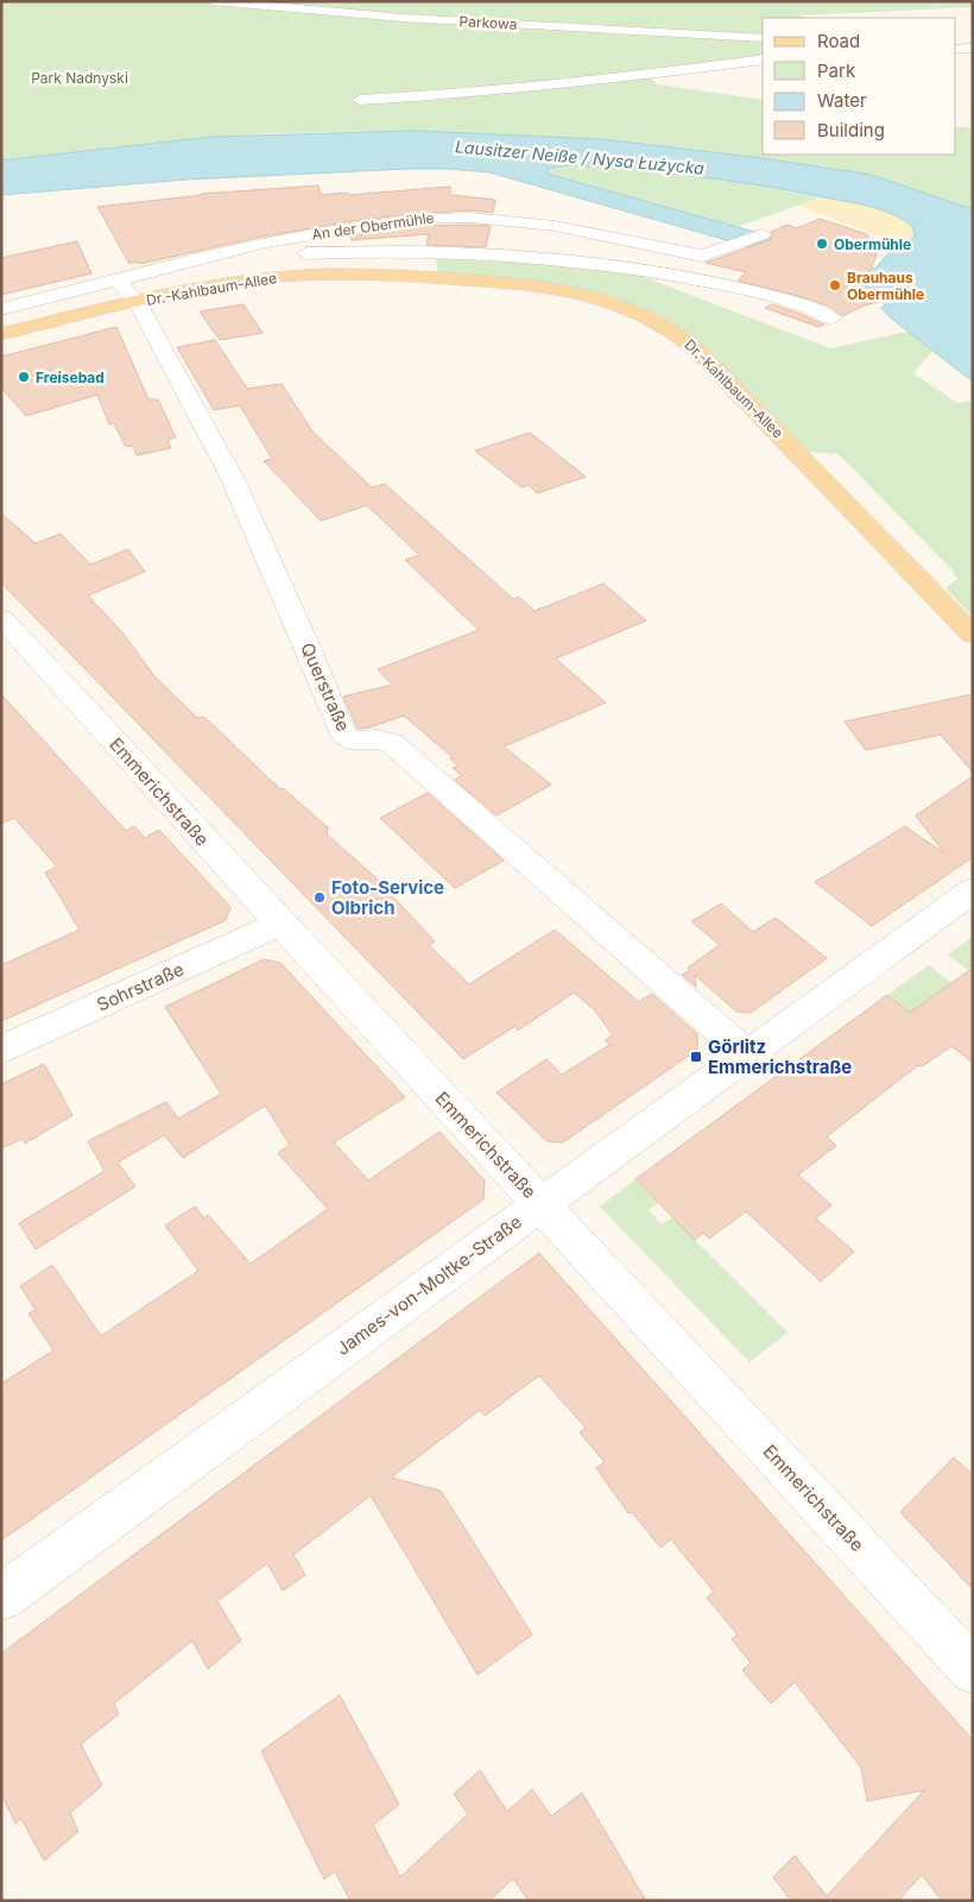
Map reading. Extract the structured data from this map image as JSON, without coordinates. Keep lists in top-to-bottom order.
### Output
{
  "streets": {
    "main road": ["Dr.-Kahlbaum-Allee"],
    "street": [
      "Parkowa",
      "An der Obermühle",
      "Querstraße",
      "Emmerichstraße",
      "Sohrstraße",
      "James-von-Moltke-Straße"
    ]
  },
  "crossings": [
    ["Dr.-Kahlbaum-Allee", "Querstraße"],
    ["Querstraße", "James-von-Moltke-Straße"],
    ["Emmerichstraße", "Sohrstraße"],
    ["Emmerichstraße", "James-von-Moltke-Straße"]
  ],
  "water": ["Lausitzer Neiße / Nysa Łużycka"],
  "parks": ["Park Nadnyski"],
  "places": {
    "other": [
      "Obermühle",
      "Brauhaus Obermühle",
      "Freisebad",
      "Foto-Service Olbrich"
    ],
    "transit": ["Görlitz Emmerichstraße"]
  },
  "legend": [
    "Road",
    "Park",
    "Water",
    "Building"
  ]
}
